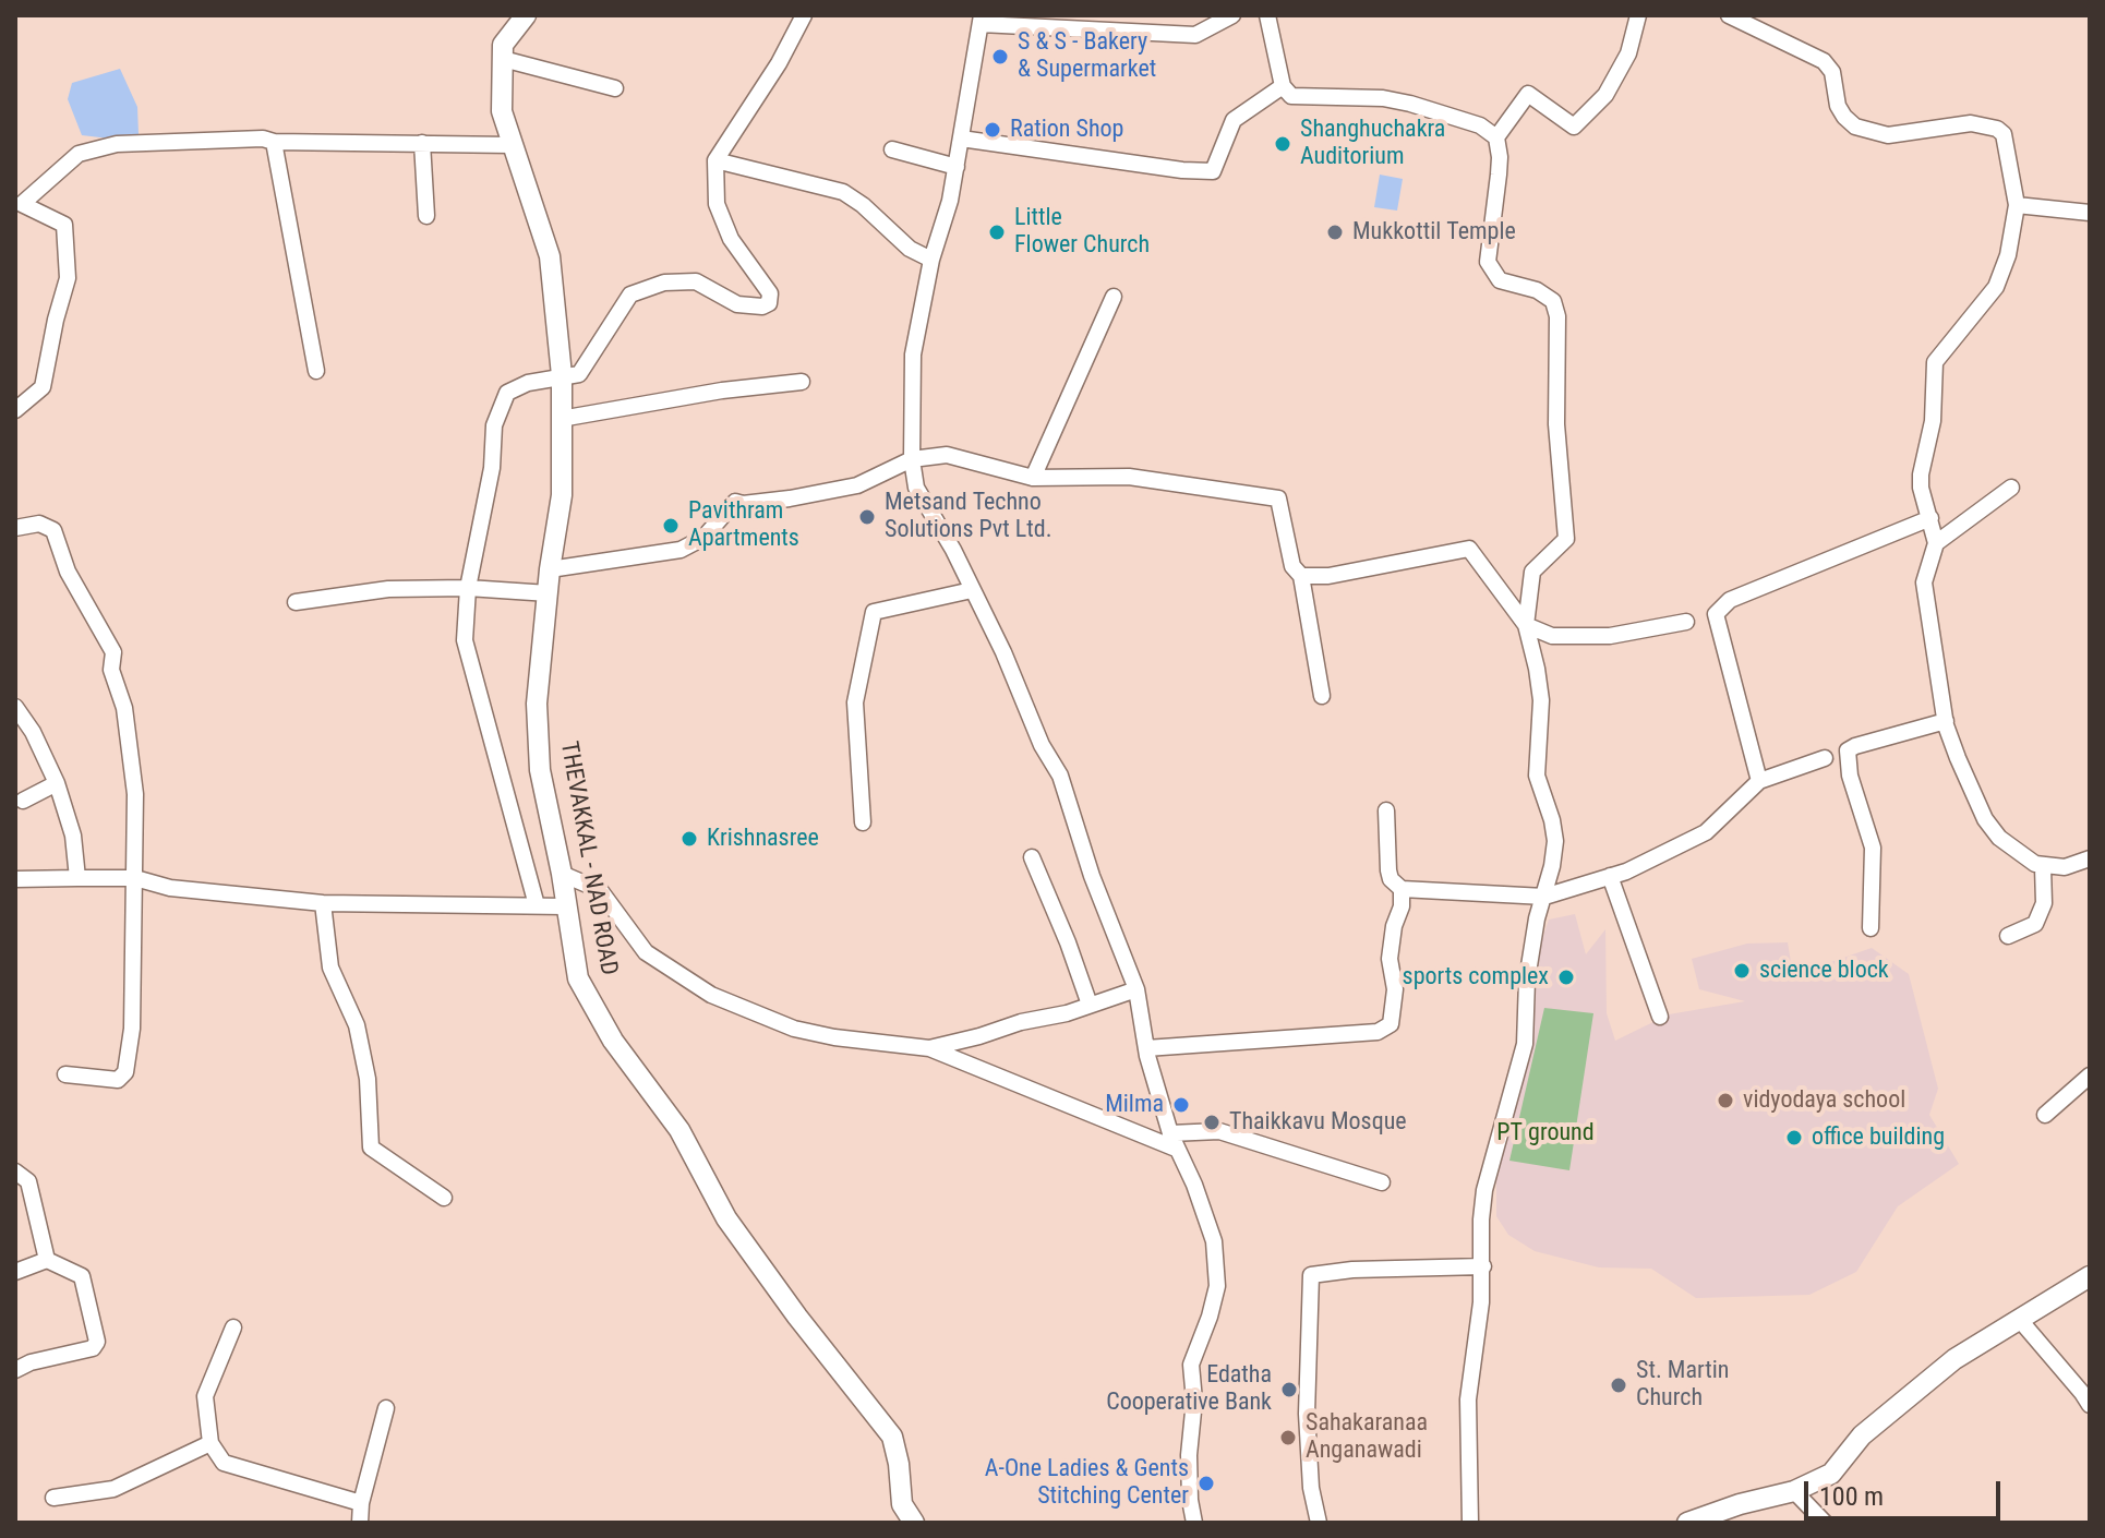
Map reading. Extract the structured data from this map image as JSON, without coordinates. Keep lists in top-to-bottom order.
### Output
{
  "streets": {
    "main road": ["THEVAKKAL - NAD ROAD"]
  },
  "parks": ["PT ground"],
  "places": [
    "S & S - Bakery & Supermarket",
    "Ration Shop",
    "Shanghuchakra Auditorium",
    "Little Flower Church",
    "Mukkottil Temple",
    "Metsand Techno Solutions Pvt Ltd.",
    "Pavithram Apartments",
    "Krishnasree",
    "science block",
    "sports complex",
    "vidyodaya school",
    "Milma",
    "Thaikkavu Mosque",
    "office building",
    "St. Martin Church",
    "Edatha Cooperative Bank",
    "Sahakaranaa Anganawadi",
    "A-One Ladies & Gents Stitching Center"
  ],
  "scale_bar": "100 m"
}
